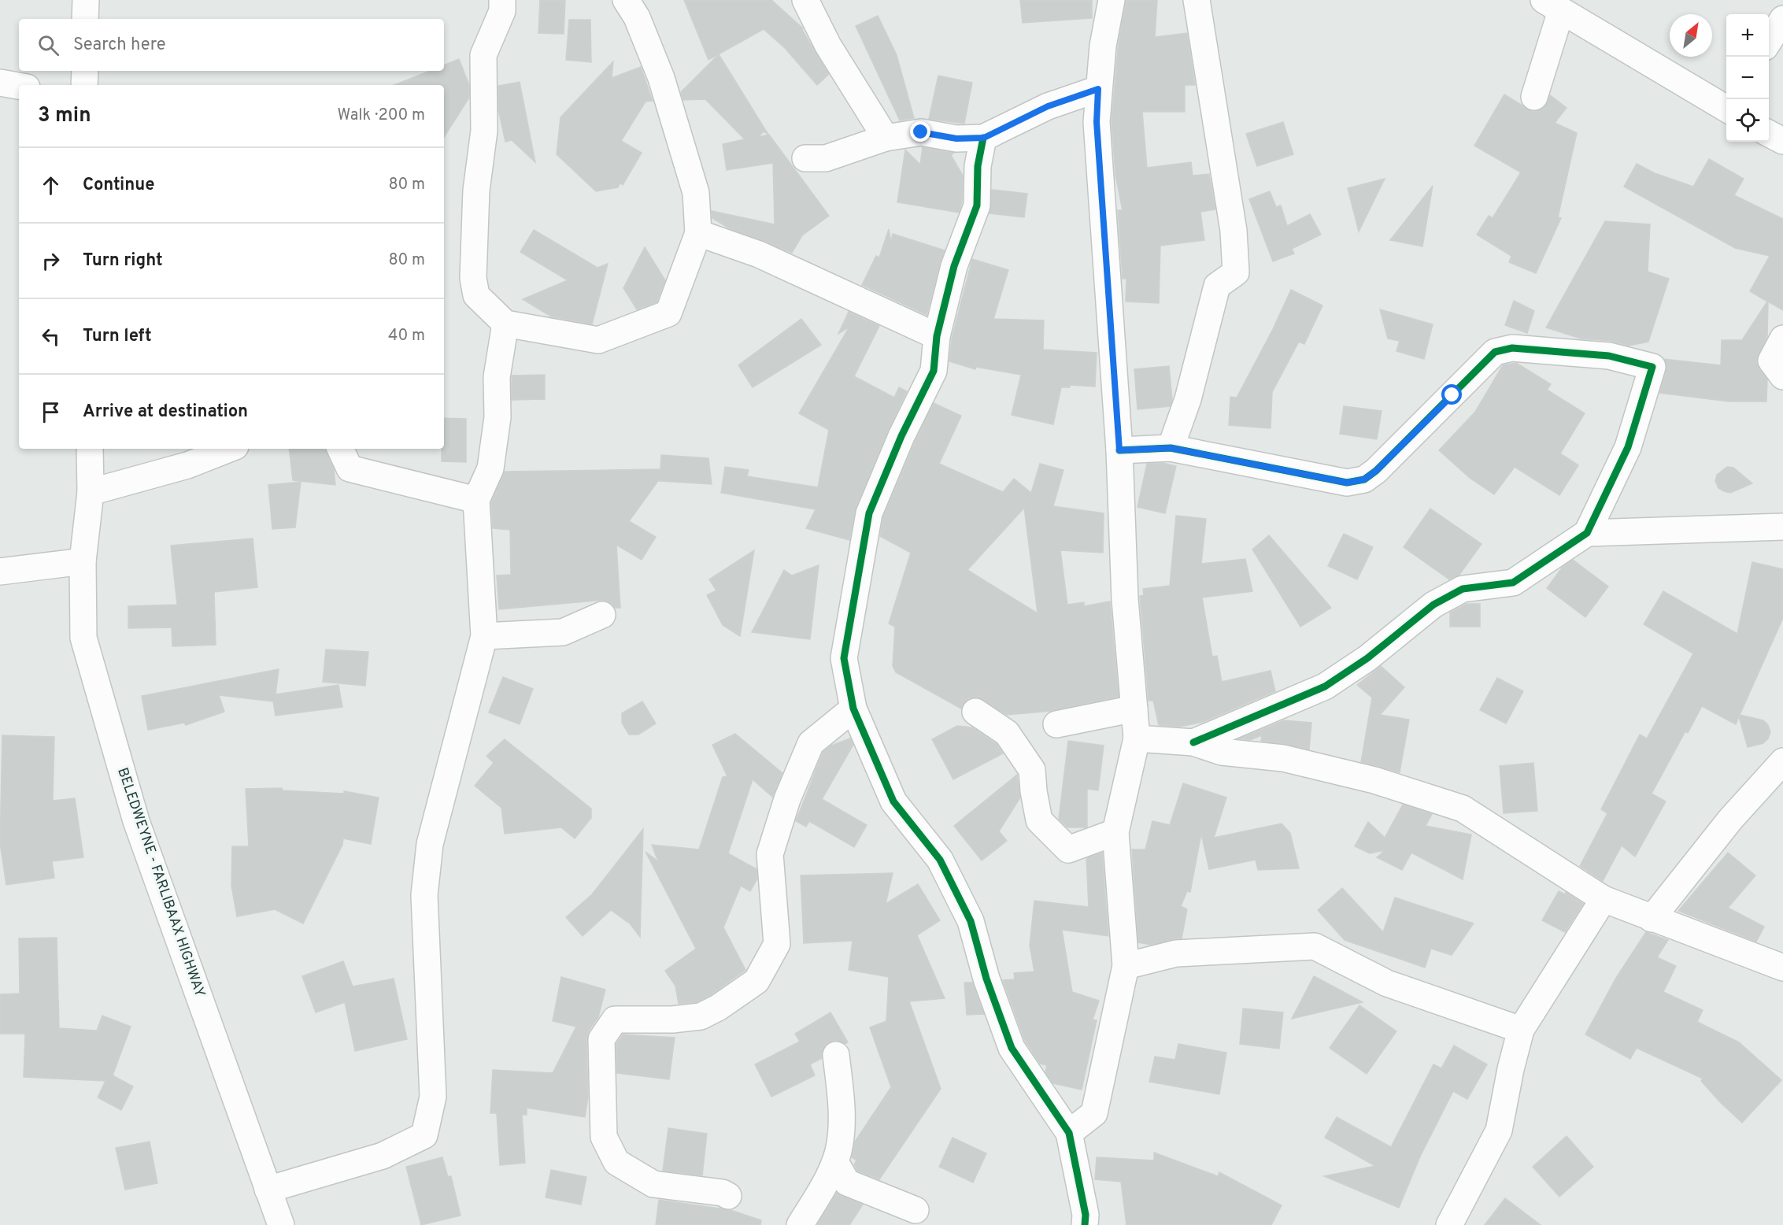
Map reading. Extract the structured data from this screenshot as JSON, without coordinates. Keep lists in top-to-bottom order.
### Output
{
  "streets": {
    "street": ["BELEDWEYNE - FARLIBAAX HIGHWAY"]
  },
  "north": "top right",
  "page": {
    "map_buttons": ["+", "−"],
    "search": "Search here",
    "heading": ["3 min", "Walk · 200 m"],
    "list": [
      ["Continue", "80 m"],
      ["Turn right", "80 m"],
      ["Turn left", "40 m"],
      "Arrive at destination"
    ]
  }
}
